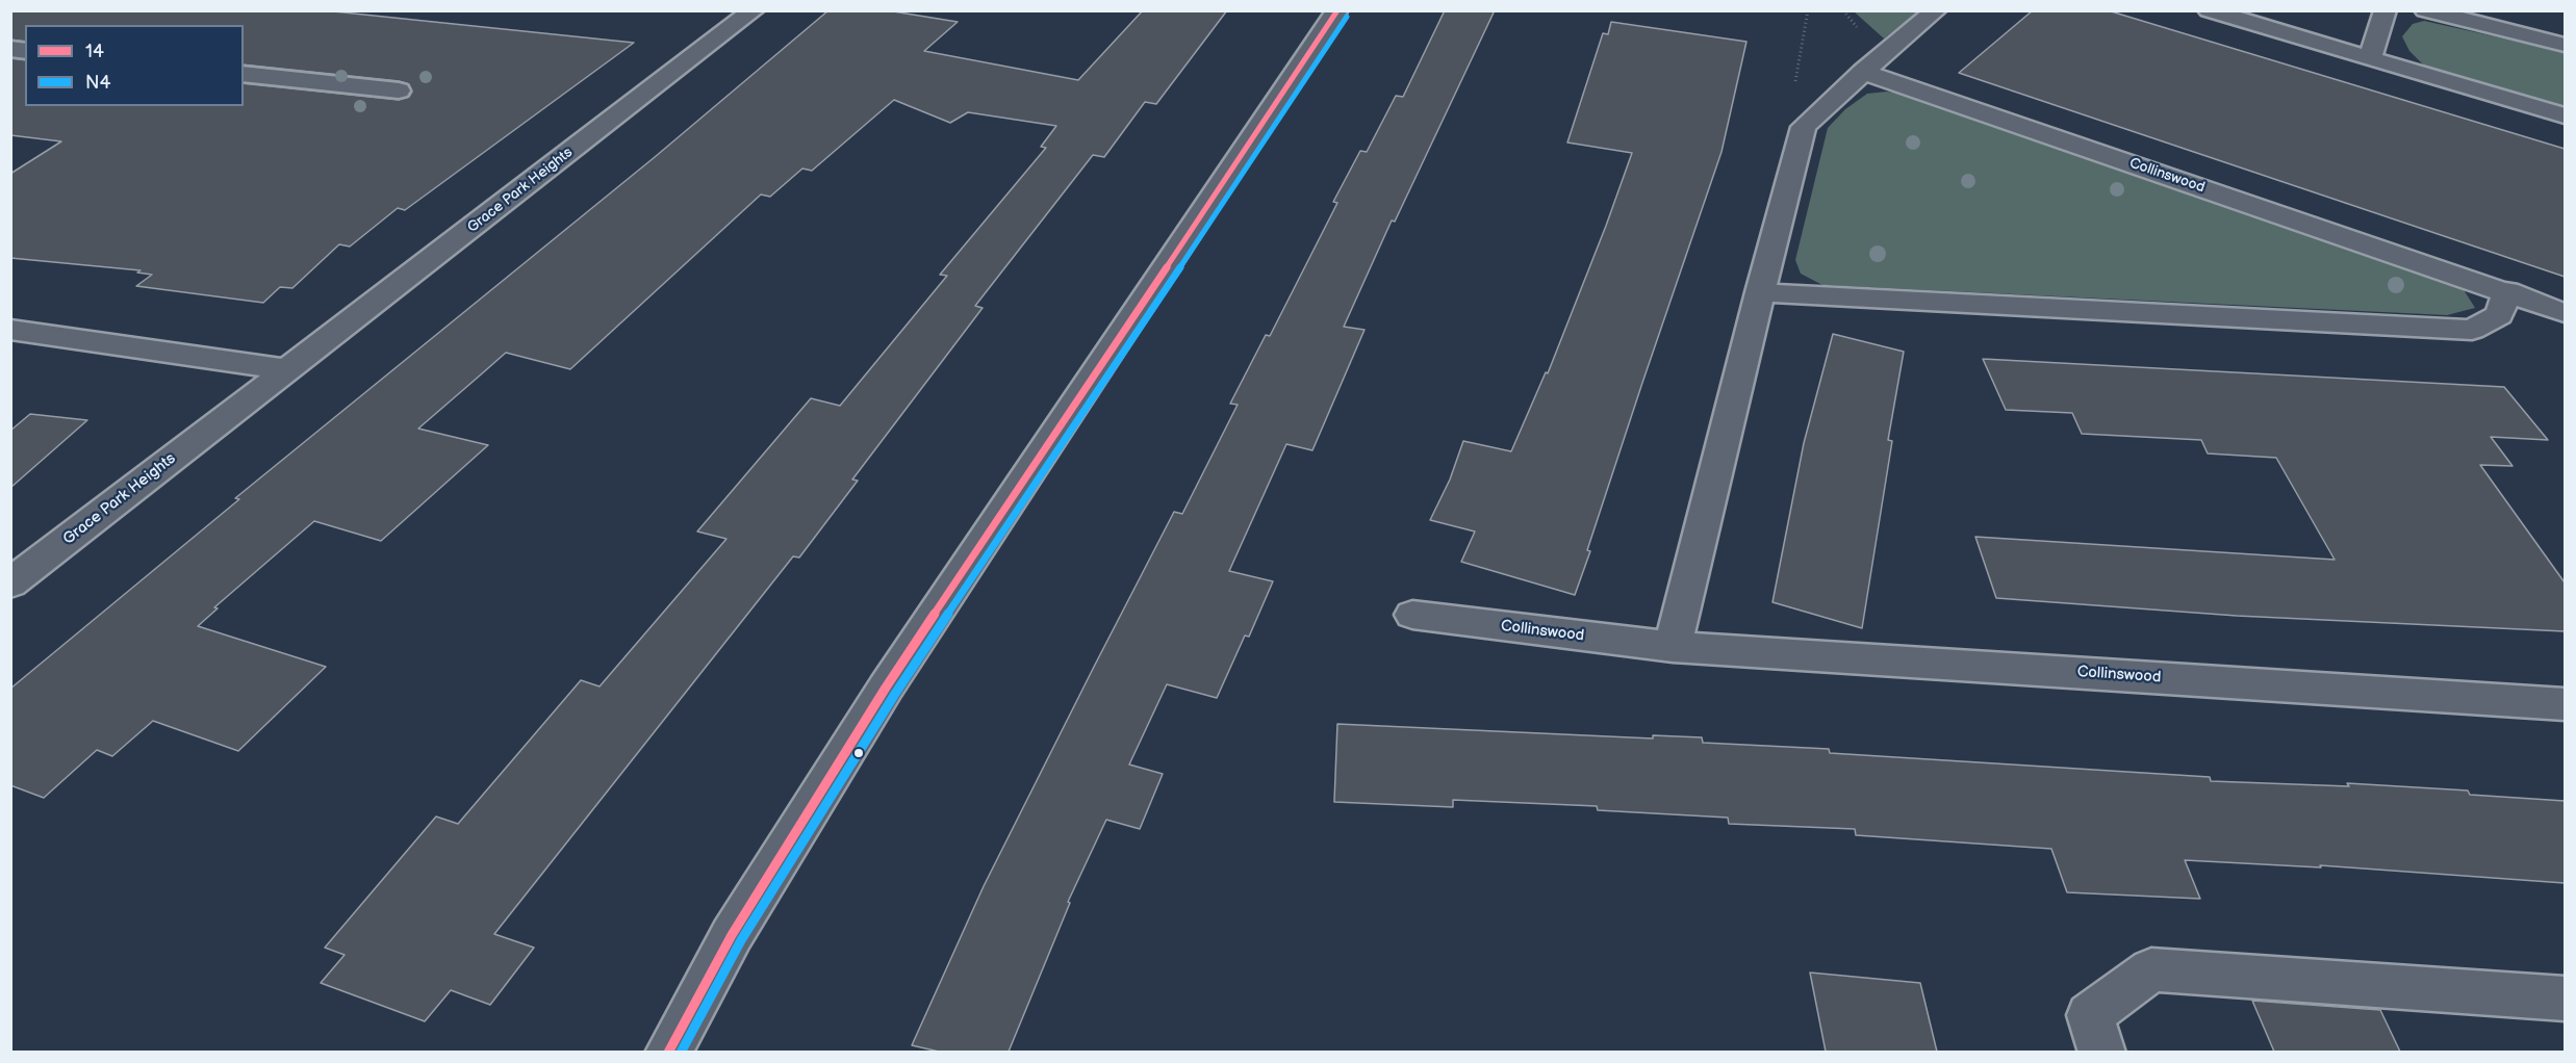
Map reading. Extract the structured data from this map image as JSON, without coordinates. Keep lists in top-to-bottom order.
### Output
{
  "streets": {
    "street": ["Collinswood", "Grace Park Heights"]
  },
  "lines": ["transit line 14", "transit line N4"],
  "legend": ["14", "N4"]
}
